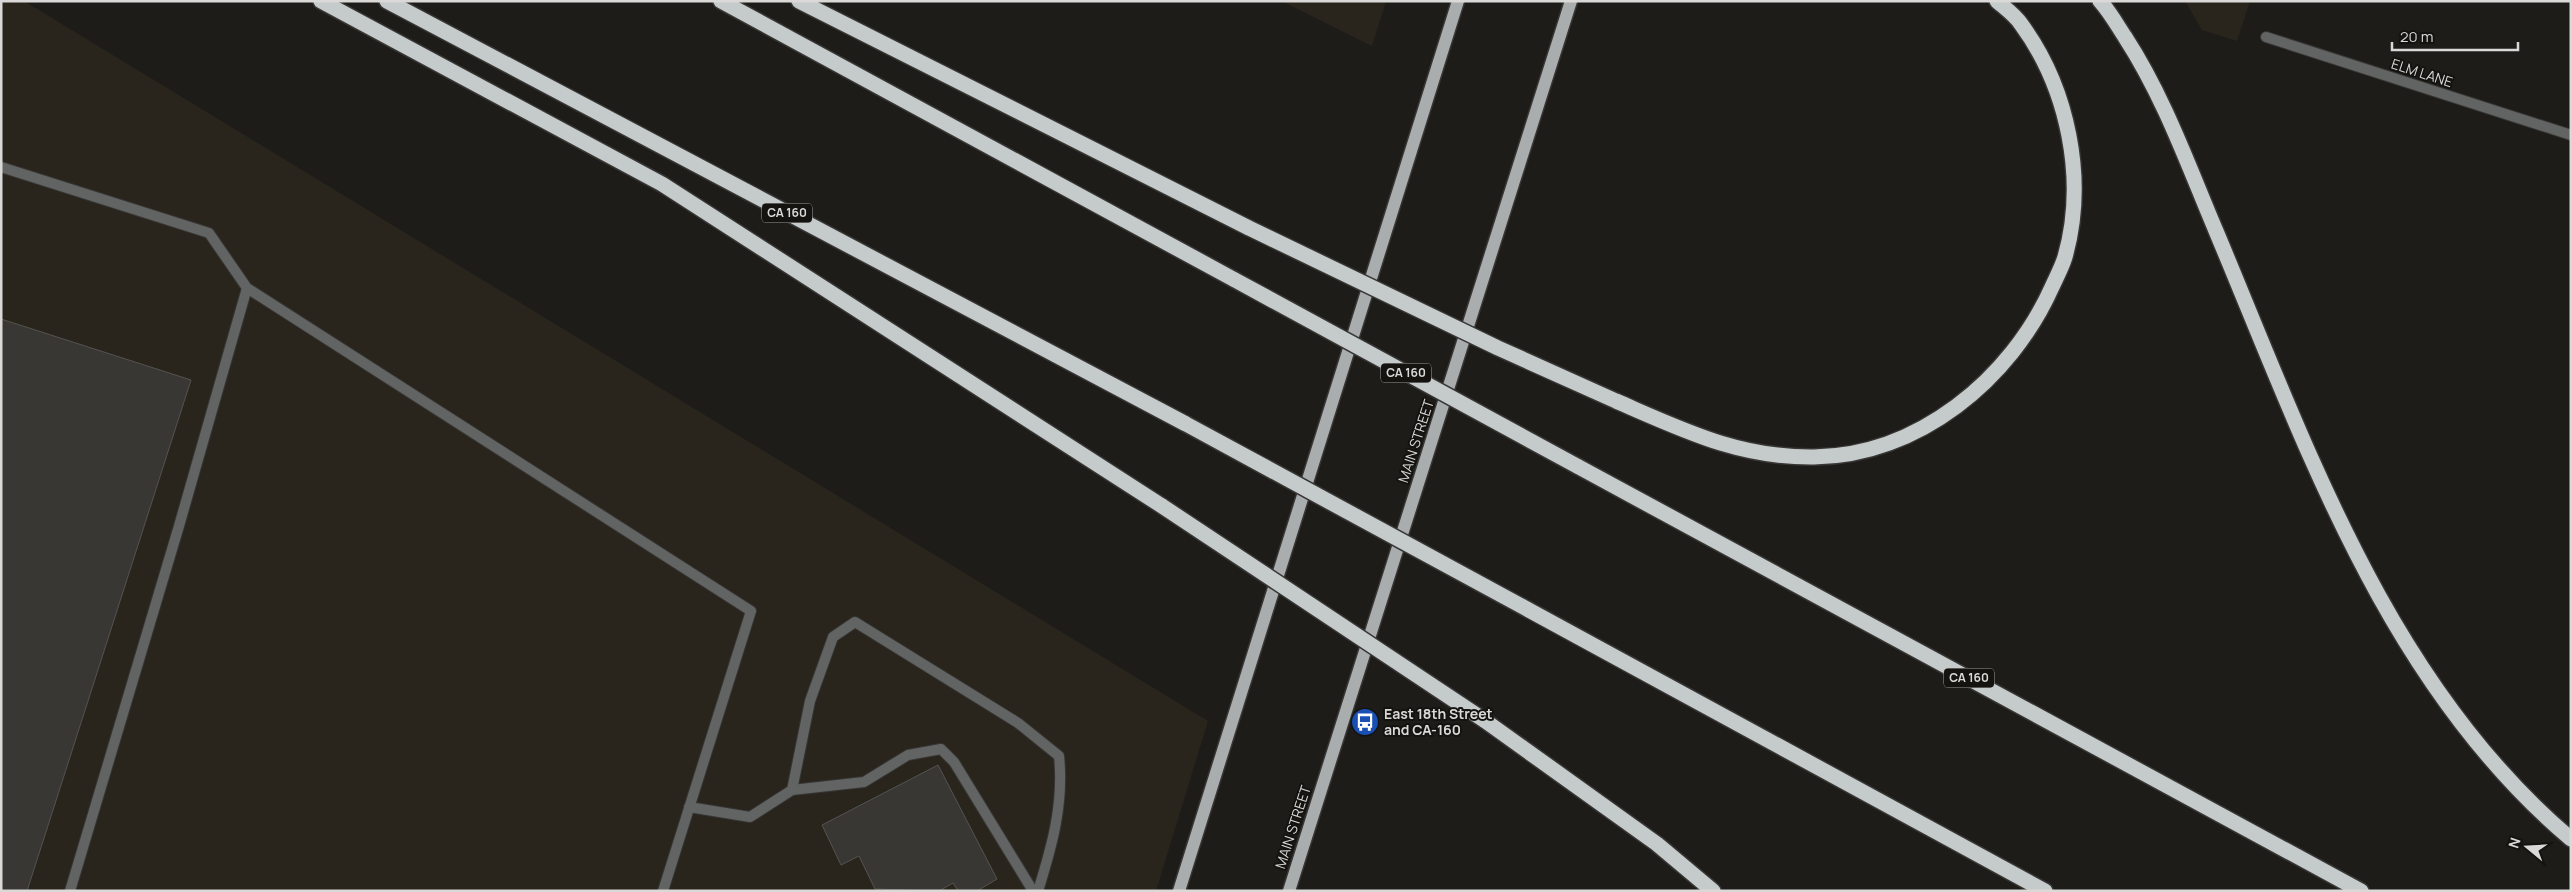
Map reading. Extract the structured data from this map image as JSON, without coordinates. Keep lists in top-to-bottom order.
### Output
{
  "streets": {
    "highway": ["CA 160"],
    "main road": ["MAIN STREET"],
    "street": ["ELM LANE"]
  },
  "places": {
    "bus stop": ["East 18th Street and CA-160"]
  },
  "scale_bar": "20 m",
  "north": "left"
}
